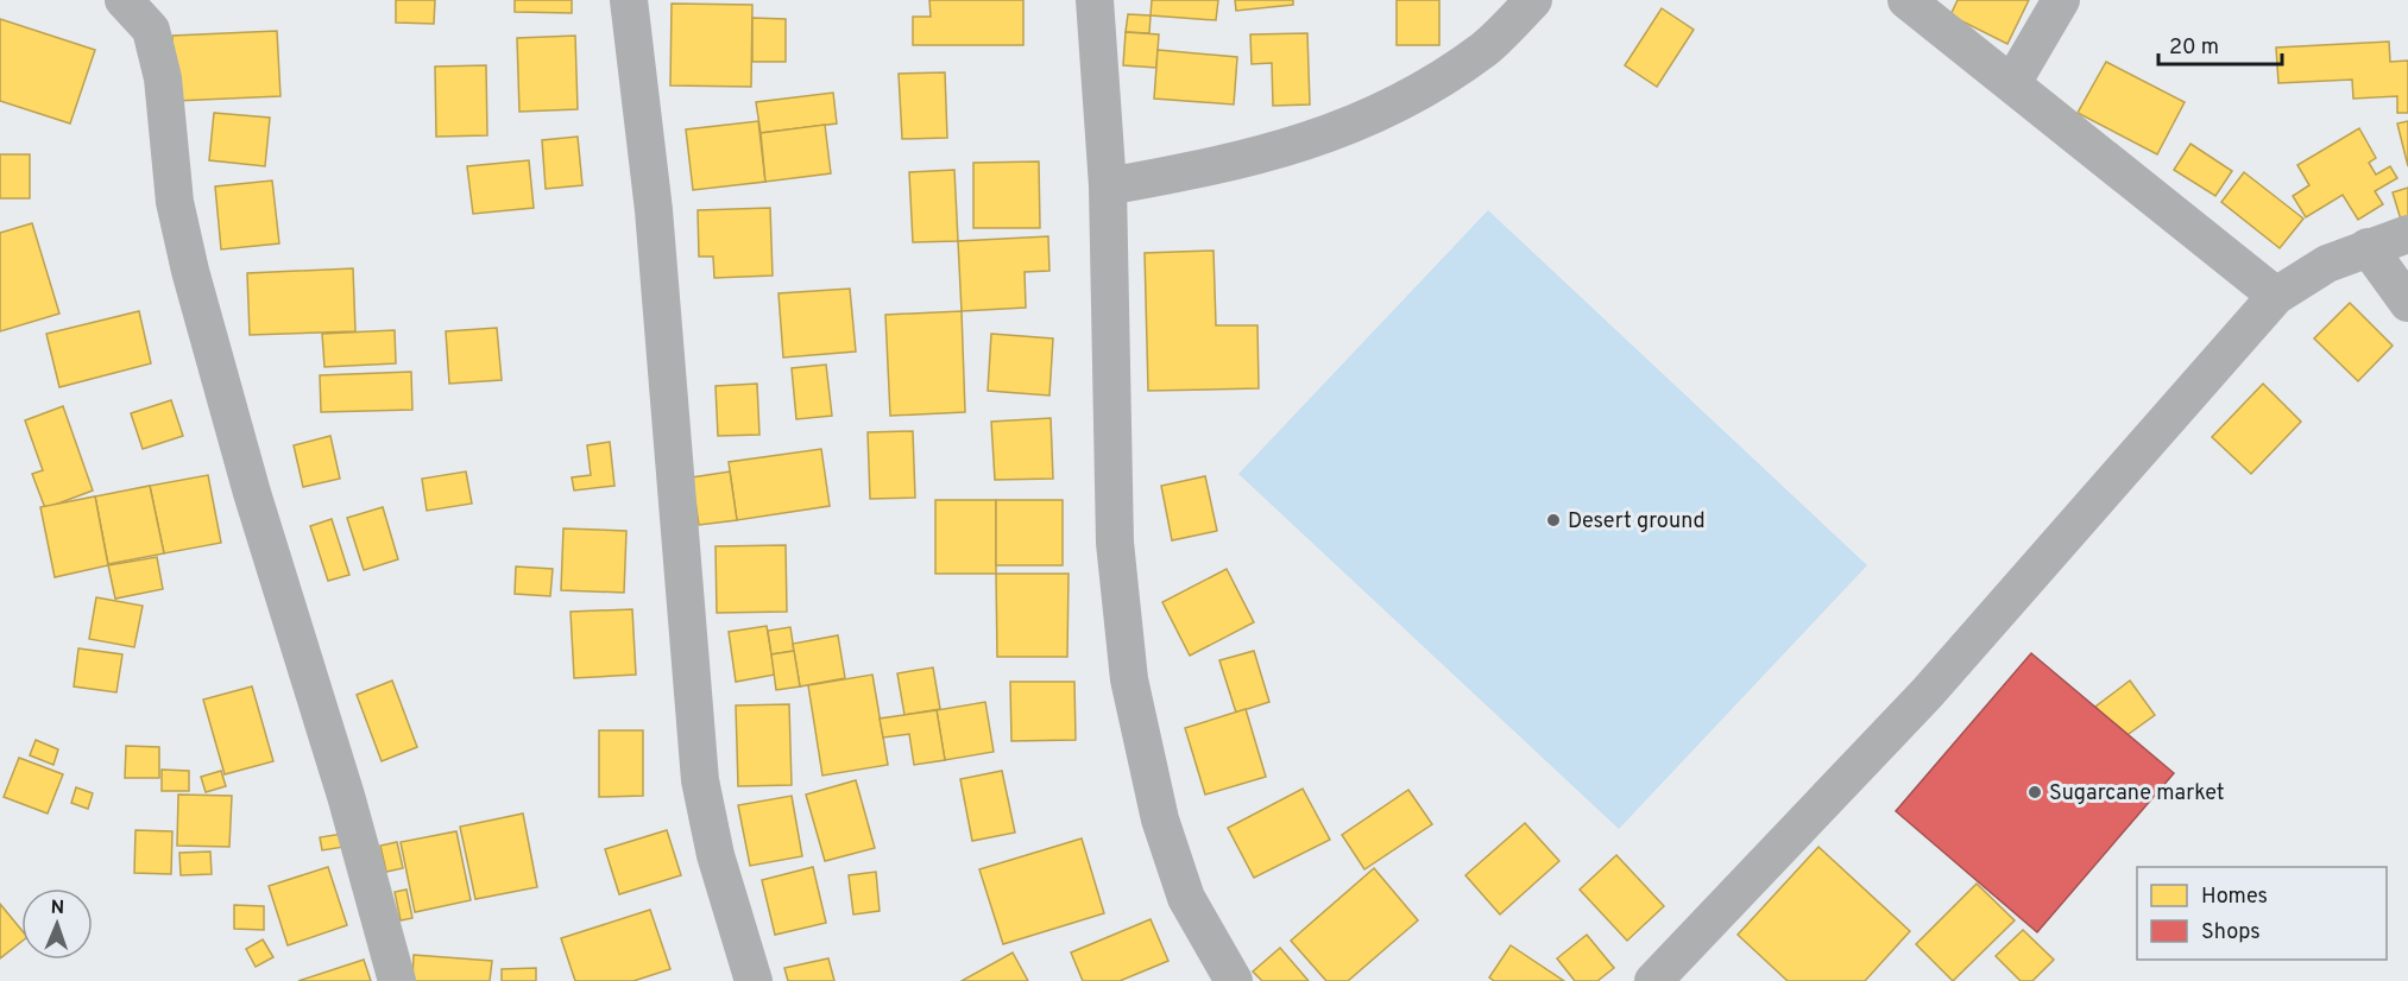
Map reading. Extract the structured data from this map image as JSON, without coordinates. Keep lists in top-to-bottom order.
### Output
{
  "places": ["Desert ground", "Sugarcane market"],
  "legend": ["Homes", "Shops"],
  "scale_bar": "20 m",
  "north": "top"
}
